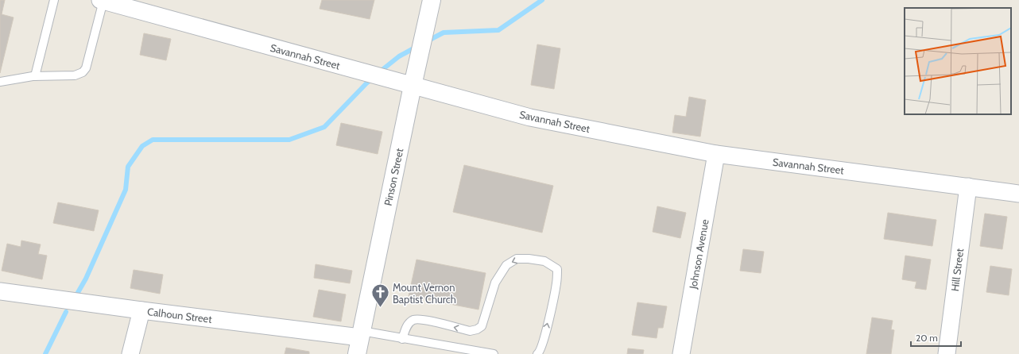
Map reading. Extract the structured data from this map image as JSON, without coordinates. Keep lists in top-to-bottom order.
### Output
{
  "streets": {
    "street": [
      "Savannah Street",
      "Pinson Street",
      "Johnson Avenue",
      "Hill Street",
      "Calhoun Street"
    ]
  },
  "crossings": [
    ["Savannah Street", "Pinson Street"],
    ["Savannah Street", "Johnson Avenue"],
    ["Savannah Street", "Hill Street"],
    ["Pinson Street", "Calhoun Street"]
  ],
  "places": {
    "church": ["Mount Vernon Baptist Church"]
  },
  "scale_bar": "20 m"
}
